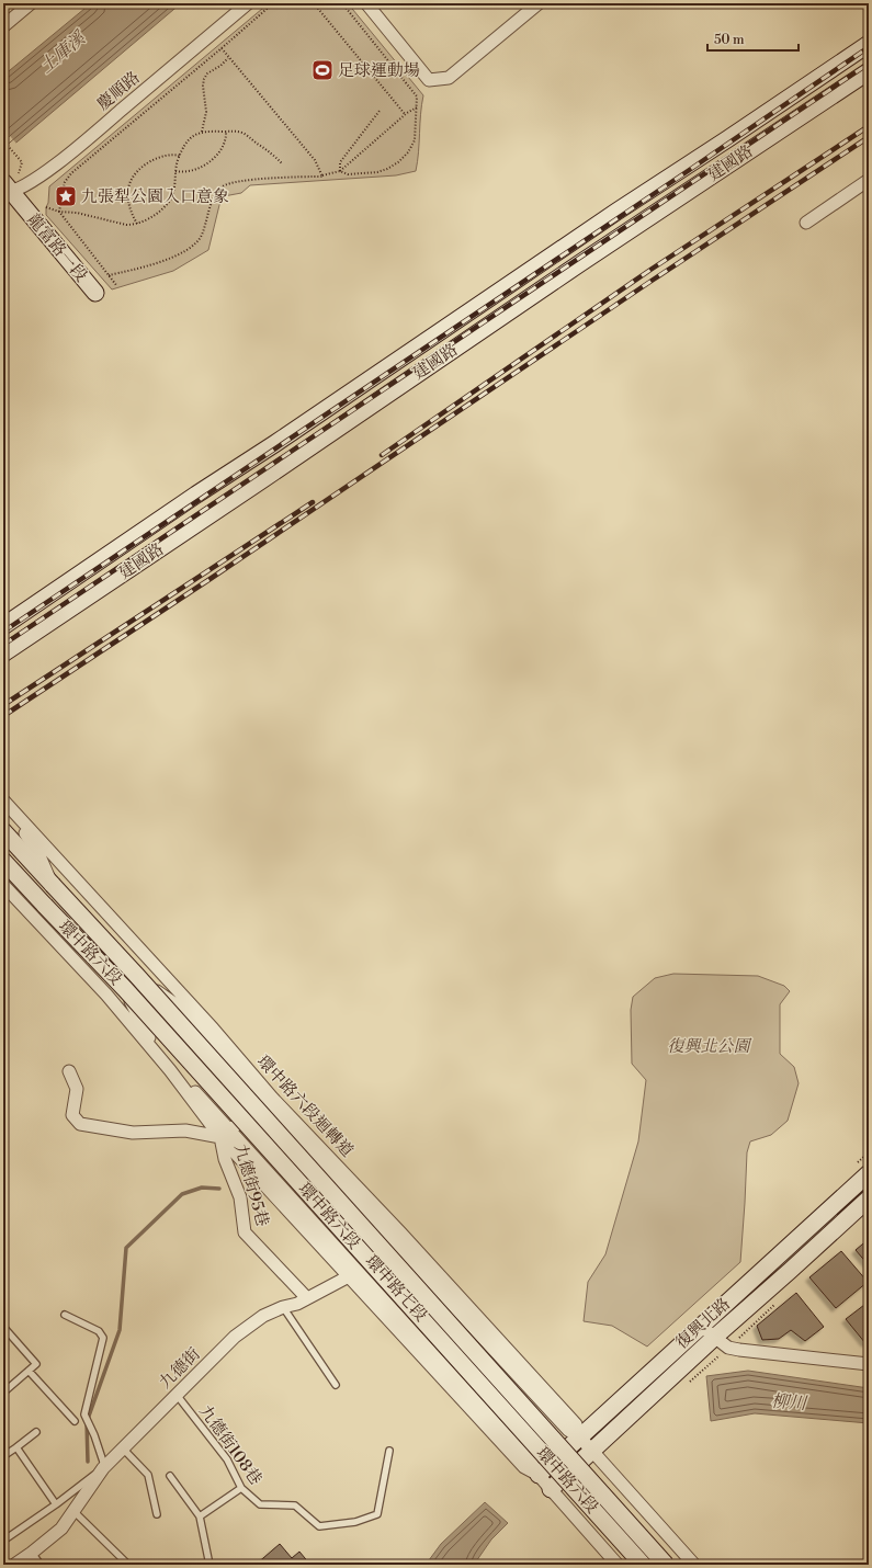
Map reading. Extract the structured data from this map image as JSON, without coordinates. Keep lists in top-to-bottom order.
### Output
{
  "streets": {
    "street": [
      "慶順路",
      "建國路",
      "龍富路一段",
      "環中路六段",
      "九德街95巷",
      "環中路七段",
      "復興北路",
      "九德街"
    ],
    "lane": ["九德街108巷"]
  },
  "crossings": [
    ["慶順路", "龍富路一段"],
    ["環中路六段", "環中路七段"],
    ["環中路六段", "復興北路"],
    ["環中路六段", "九德街"],
    ["九德街95巷", "環中路七段"],
    ["九德街95巷", "九德街"],
    ["環中路七段", "復興北路"],
    ["環中路七段", "九德街"],
    ["九德街", "九德街108巷"]
  ],
  "water": ["土庫溪", "柳川"],
  "parks": ["復興北公園"],
  "places": {
    "sports": ["足球運動場"],
    "place": ["九張犁公園入口意象"]
  },
  "scale_bar": "50 m"
}
